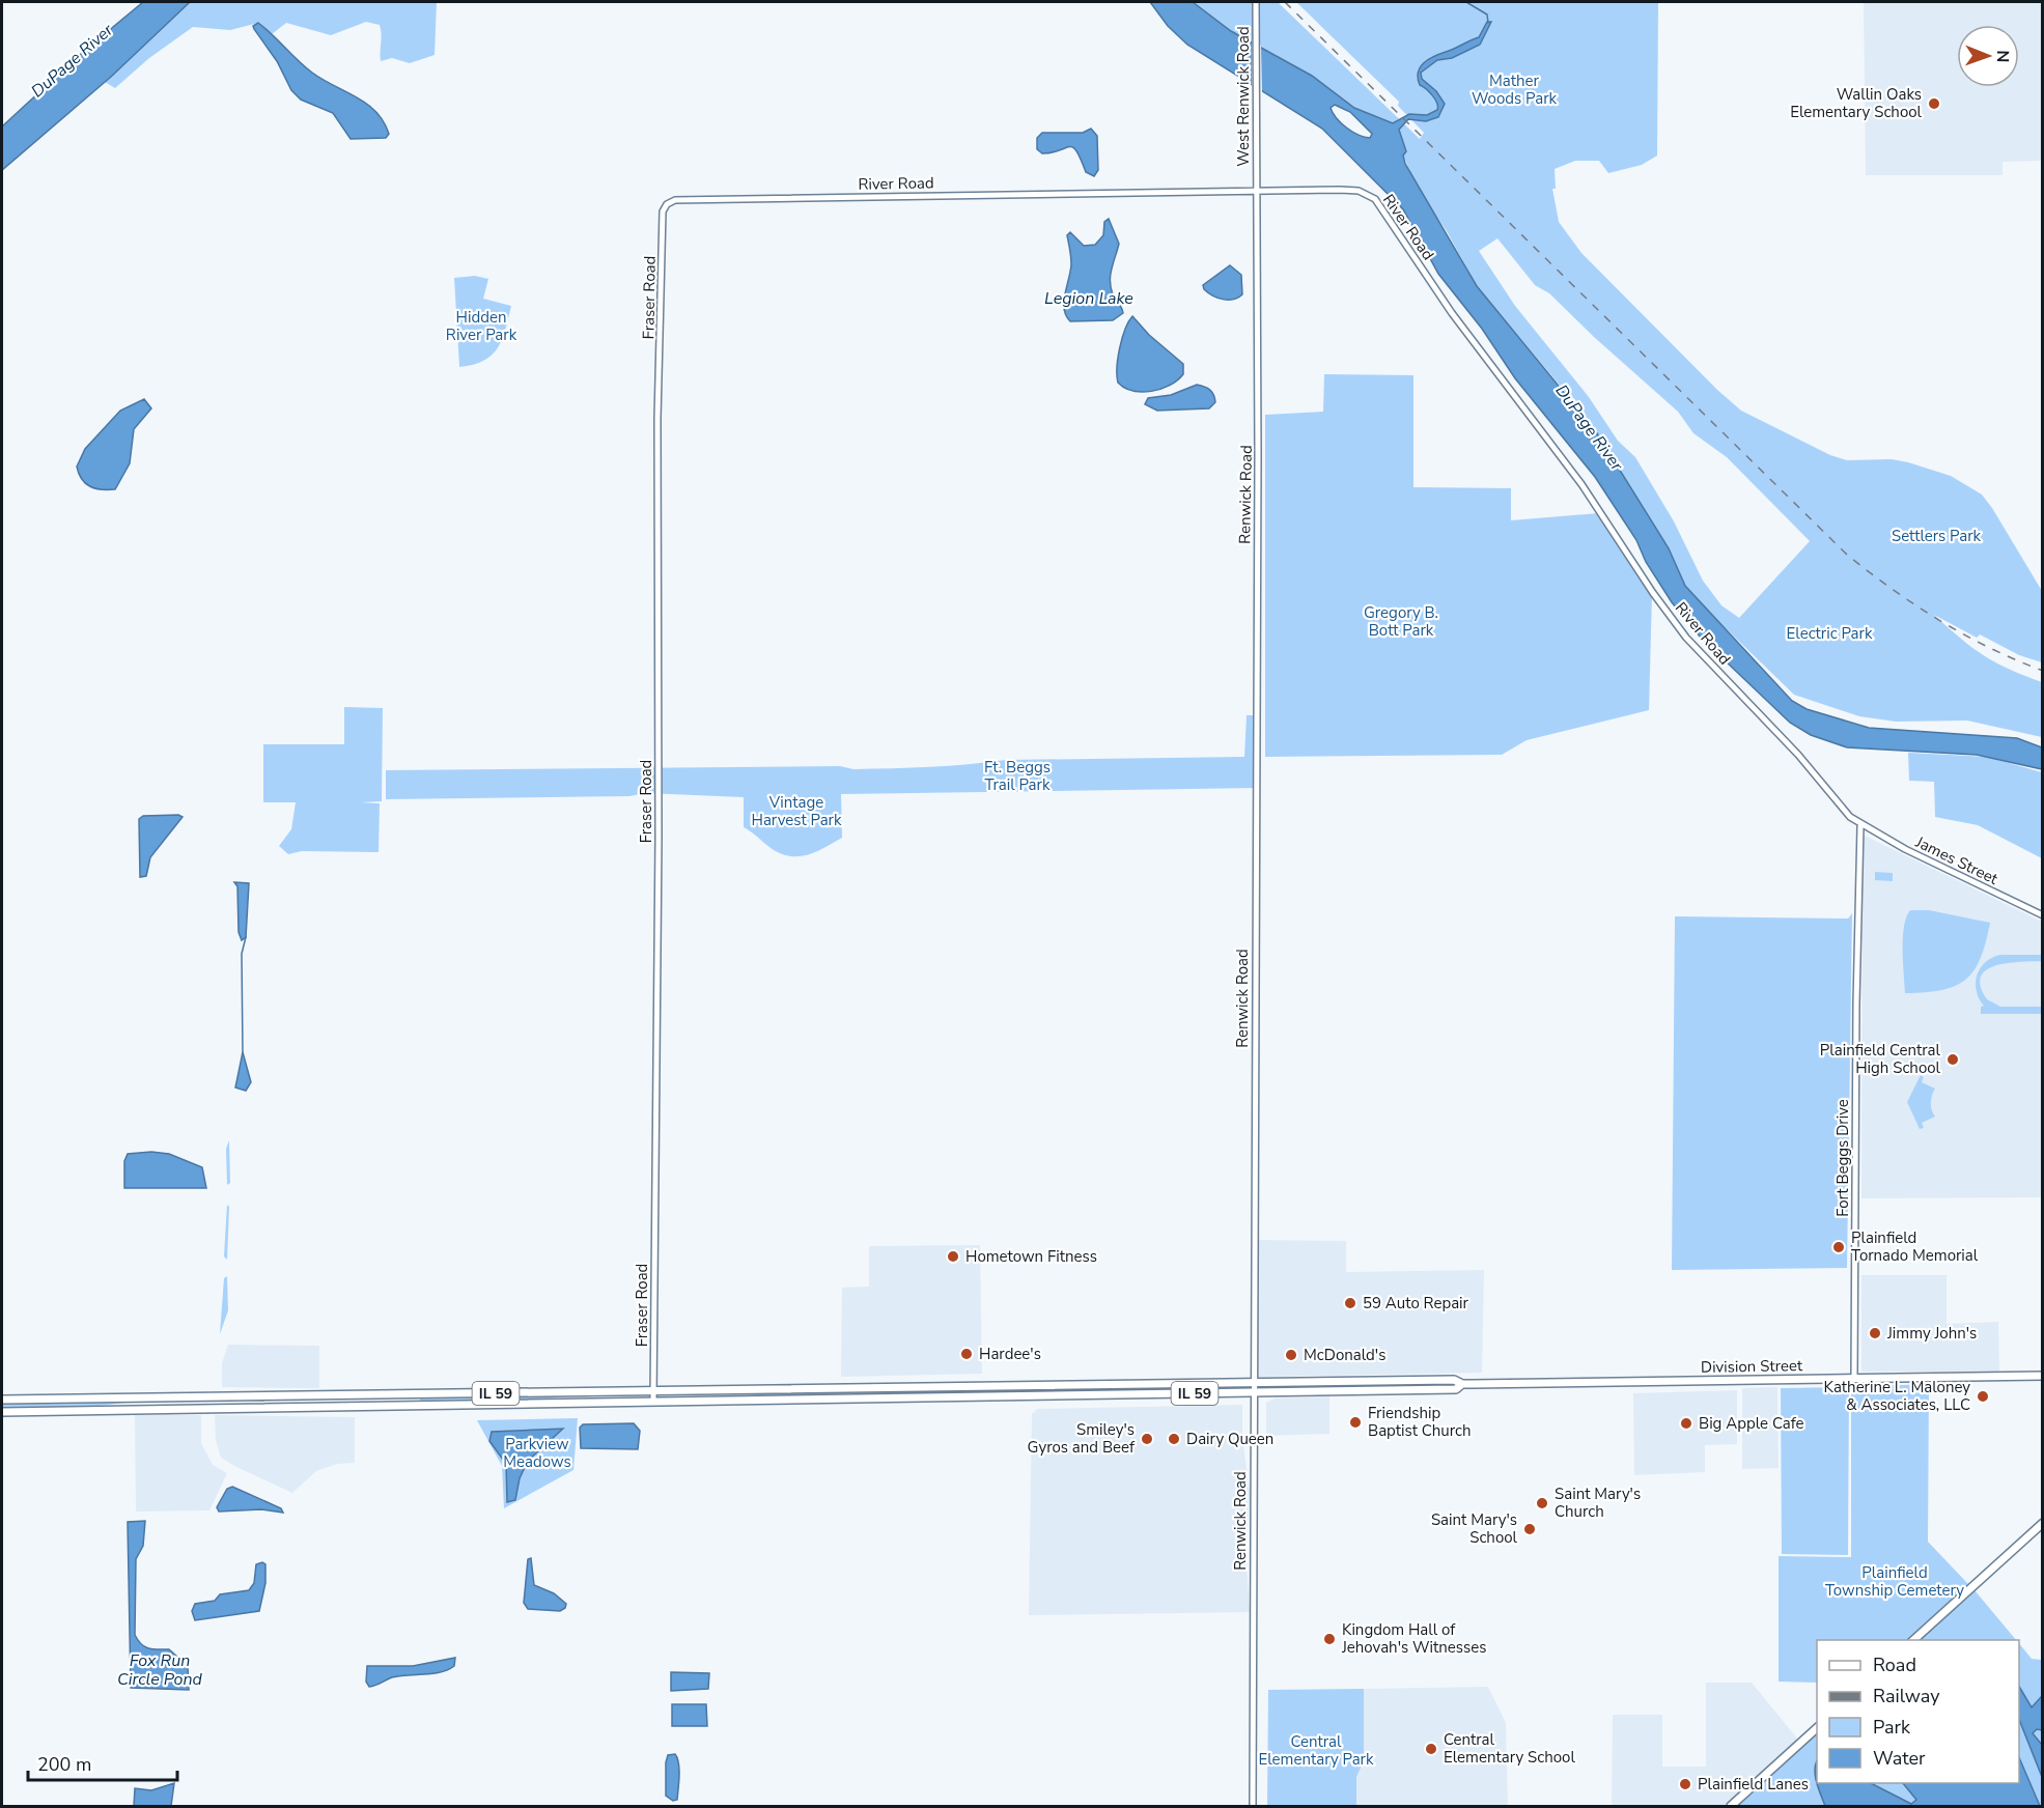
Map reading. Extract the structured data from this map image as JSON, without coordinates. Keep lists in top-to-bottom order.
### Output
{
  "streets": {
    "main road": ["Division Street", "IL 59"],
    "street": [
      "West Renwick Road",
      "River Road",
      "Fraser Road",
      "Renwick Road",
      "James Street",
      "Fort Beggs Drive"
    ]
  },
  "crossings": [
    ["West Renwick Road", "River Road"],
    ["West Renwick Road", "Renwick Road"],
    ["River Road", "Fraser Road"],
    ["River Road", "Renwick Road"],
    ["River Road", "James Street"],
    ["River Road", "Fort Beggs Drive"],
    ["Fraser Road", "IL 59"],
    ["Renwick Road", "Division Street"],
    ["Renwick Road", "IL 59"],
    ["James Street", "Fort Beggs Drive"],
    ["Fort Beggs Drive", "Division Street"],
    ["Division Street", "IL 59"]
  ],
  "water": ["DuPage River", "Legion Lake", "Fox Run Circle Pond"],
  "parks": [
    "Mather Woods Park",
    "Hidden River Park",
    "Settlers Park",
    "Gregory B. Bott Park",
    "Electric Park",
    "Ft. Beggs Trail Park",
    "Vintage Harvest Park",
    "Parkview Meadows",
    "Plainfield Township Cemetery",
    "Central Elementary Park"
  ],
  "places": [
    "Wallin Oaks Elementary School",
    "Plainfield Central High School",
    "Plainfield Tornado Memorial",
    "Hometown Fitness",
    "59 Auto Repair",
    "Jimmy John's",
    "Hardee's",
    "McDonald's",
    "Katherine L. Maloney & Associates, LLC",
    "Friendship Baptist Church",
    "Big Apple Cafe",
    "Smiley's Gyros and Beef",
    "Dairy Queen",
    "Saint Mary's Church",
    "Saint Mary's School",
    "Kingdom Hall of Jehovah's Witnesses",
    "Central Elementary School",
    "Plainfield Lanes"
  ],
  "legend": [
    "Road",
    "Railway",
    "Park",
    "Water"
  ],
  "scale_bar": "200 m",
  "north": "right"
}
